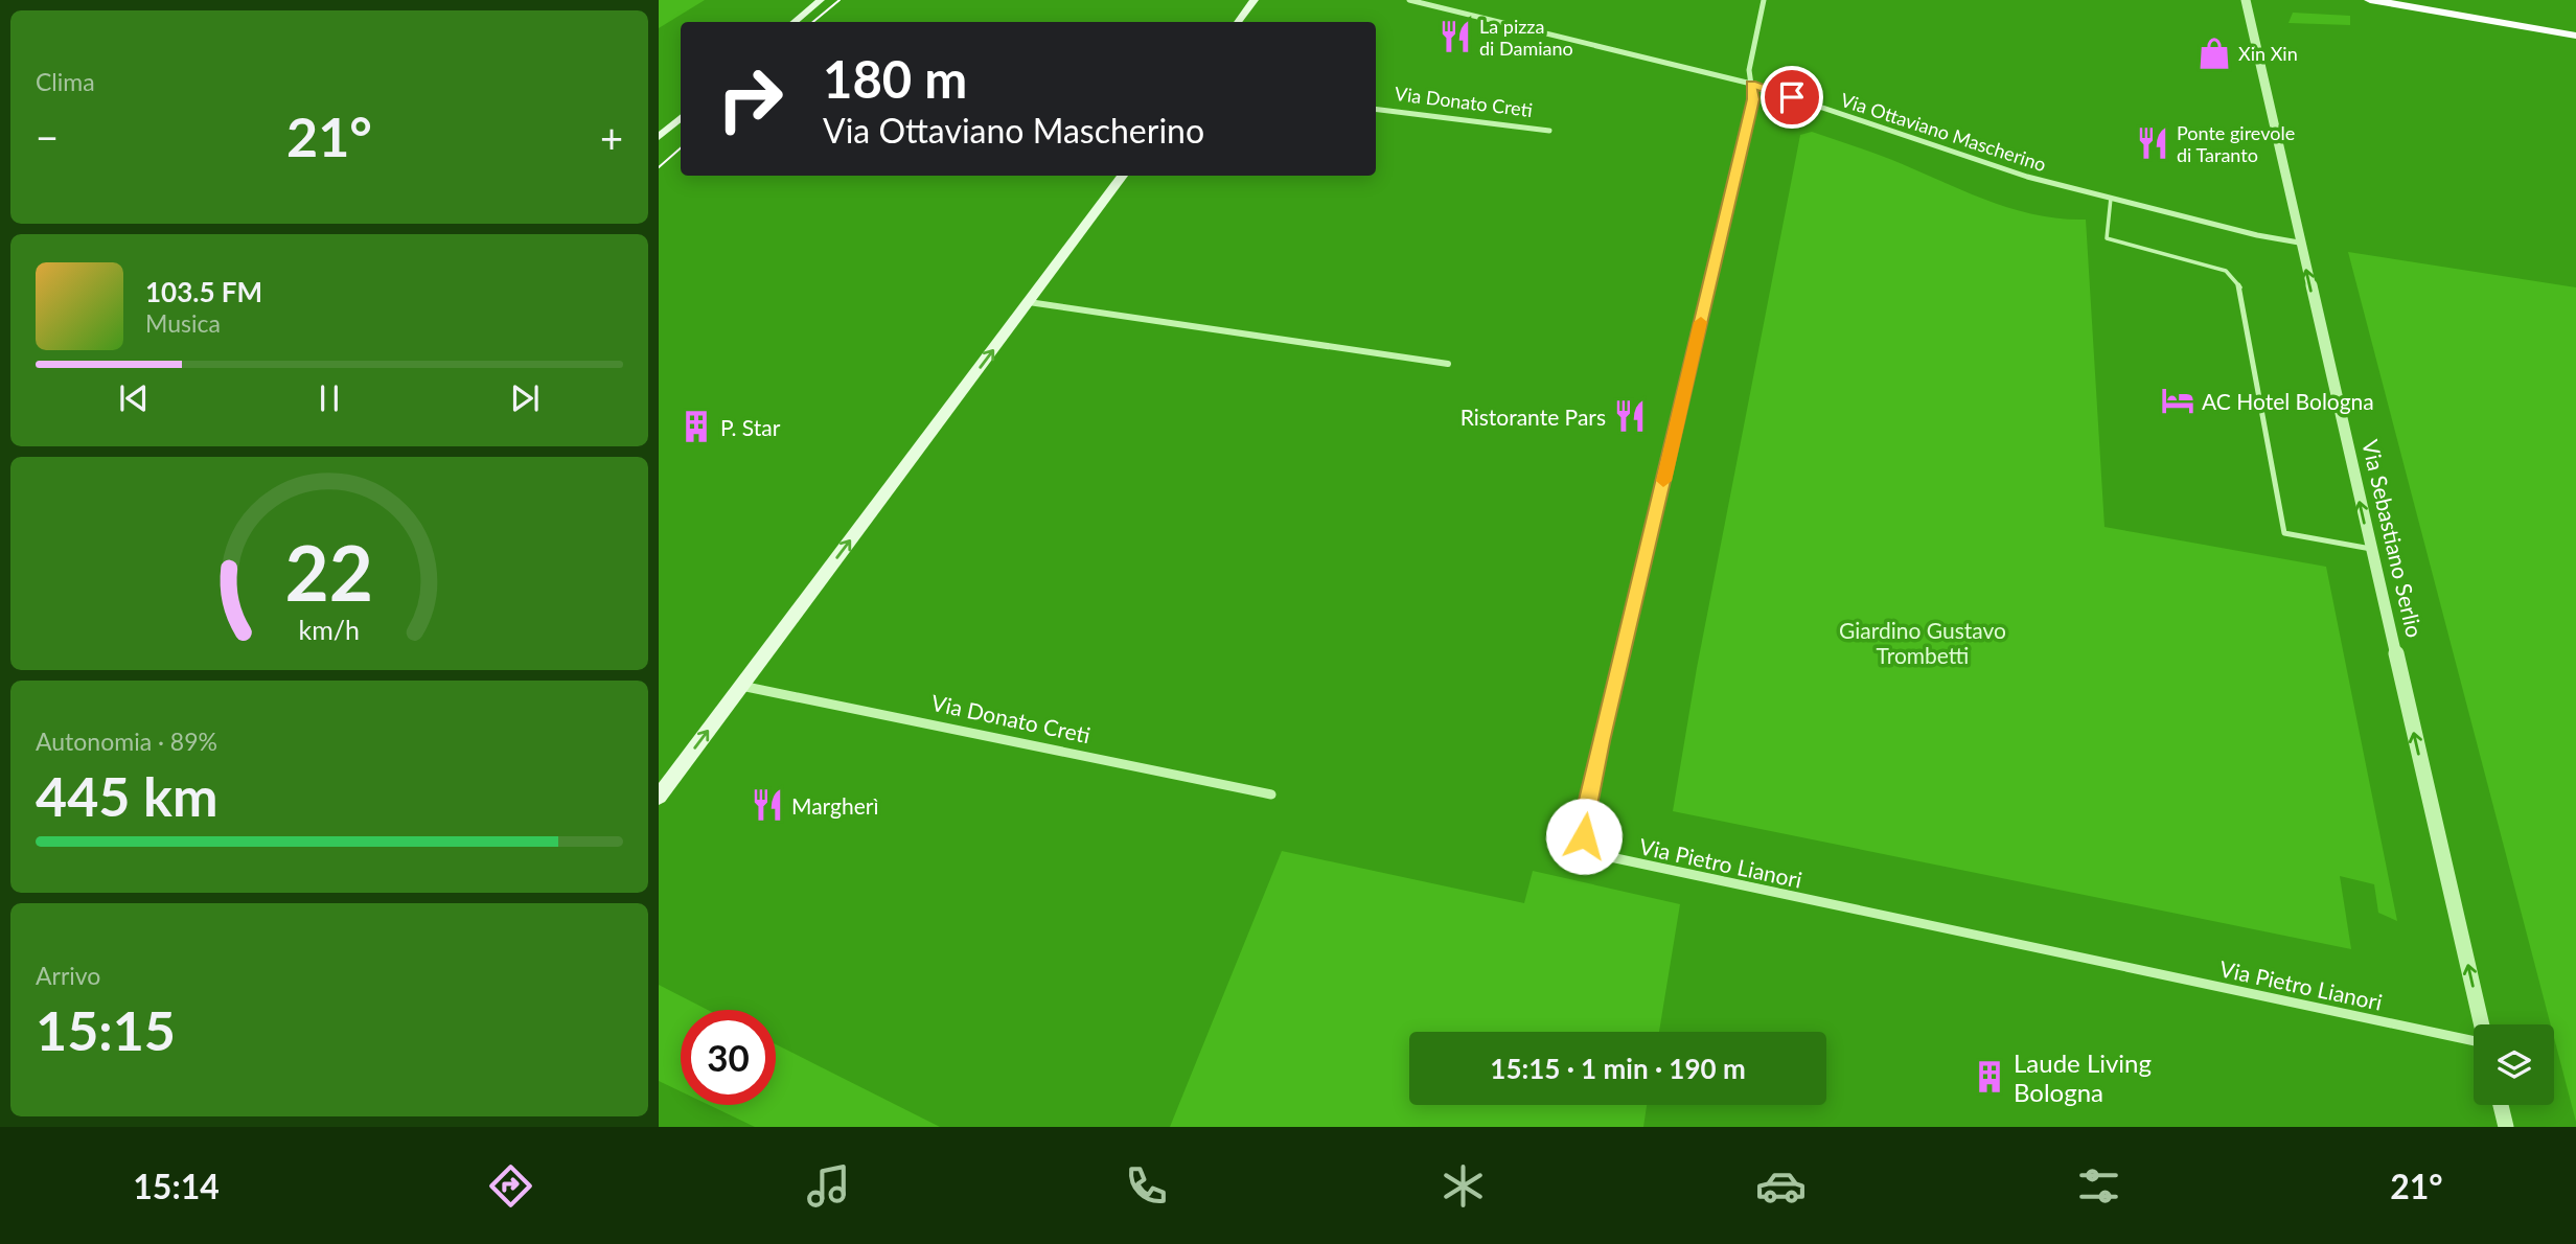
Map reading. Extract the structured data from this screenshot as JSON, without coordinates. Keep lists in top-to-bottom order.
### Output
{
  "streets": {
    "street": [
      "Via Donato Creti",
      "Via Ottaviano Mascherino",
      "Via Sebastiano Serlio",
      "Via Pietro Lianori"
    ]
  },
  "crossings": [
    ["Via Ottaviano Mascherino", "Via Sebastiano Serlio"],
    ["Via Ottaviano Mascherino", "Via Pietro Lianori"]
  ],
  "one_way": ["Via Sebastiano Serlio"],
  "parks": ["Giardino Gustavo Trombetti"],
  "places": {
    "restaurant": [
      "La pizza di Damiano",
      "Ponte girevole di Taranto",
      "Ristorante Pars",
      "Margherì"
    ],
    "shop": ["Xin Xin"],
    "hotel": ["AC Hotel Bologna"],
    "building": ["P. Star", "Laude Living Bologna"]
  },
  "page": {
    "tile": [
      "Clima",
      ["Autonomia · 89%", "445 km"],
      ["Arrivo", "15:15"]
    ],
    "turn": ["180 m", "Via Ottaviano Mascherino"],
    "heat": ["−", "21°", "+"],
    "song": ["103.5 FM", "Musica"],
    "limit": "30",
    "trip": "15:15 · 1 min · 190 m",
    "tabs": ["15:14", "21°"],
    "gauge": ["22", "km/h"]
  }
}
